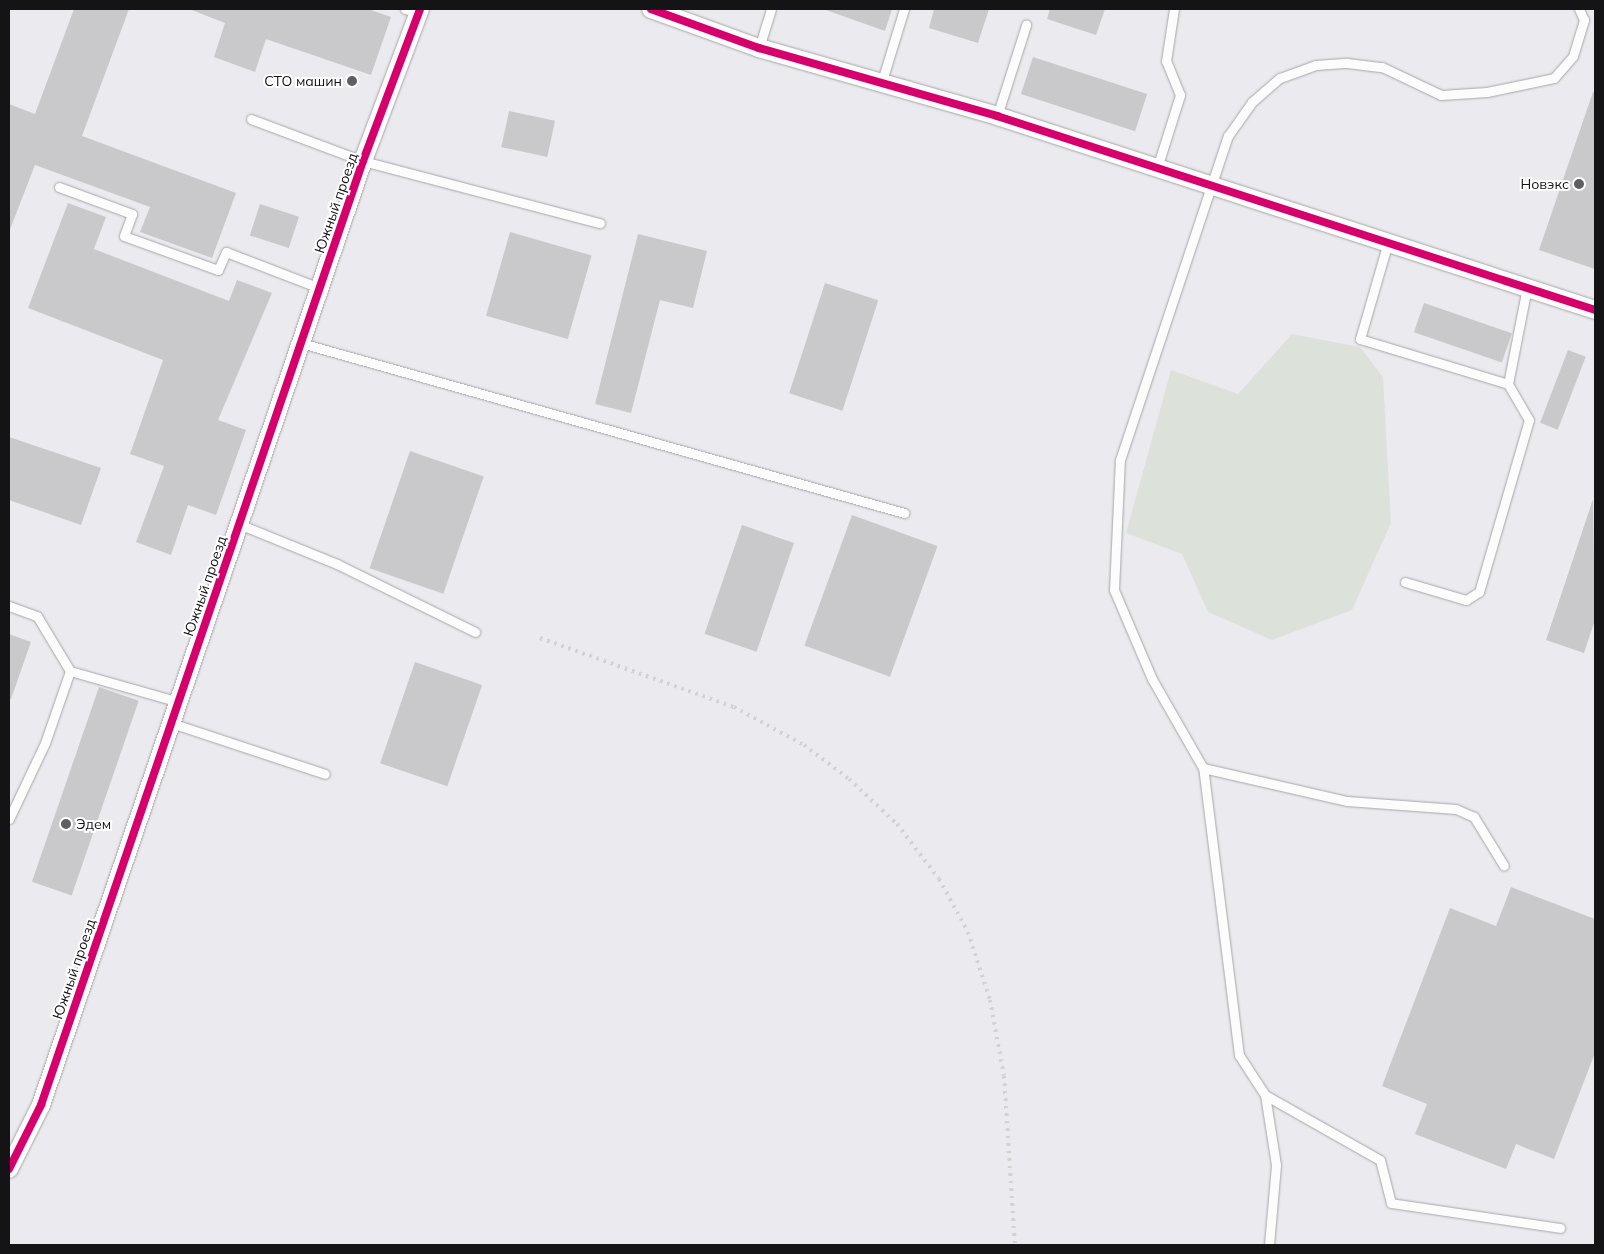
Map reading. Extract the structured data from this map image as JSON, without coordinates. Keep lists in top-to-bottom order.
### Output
{
  "streets": {
    "street": ["Южный проезд"]
  },
  "places": ["СТО машин", "Новэкс", "Эдем"]
}
